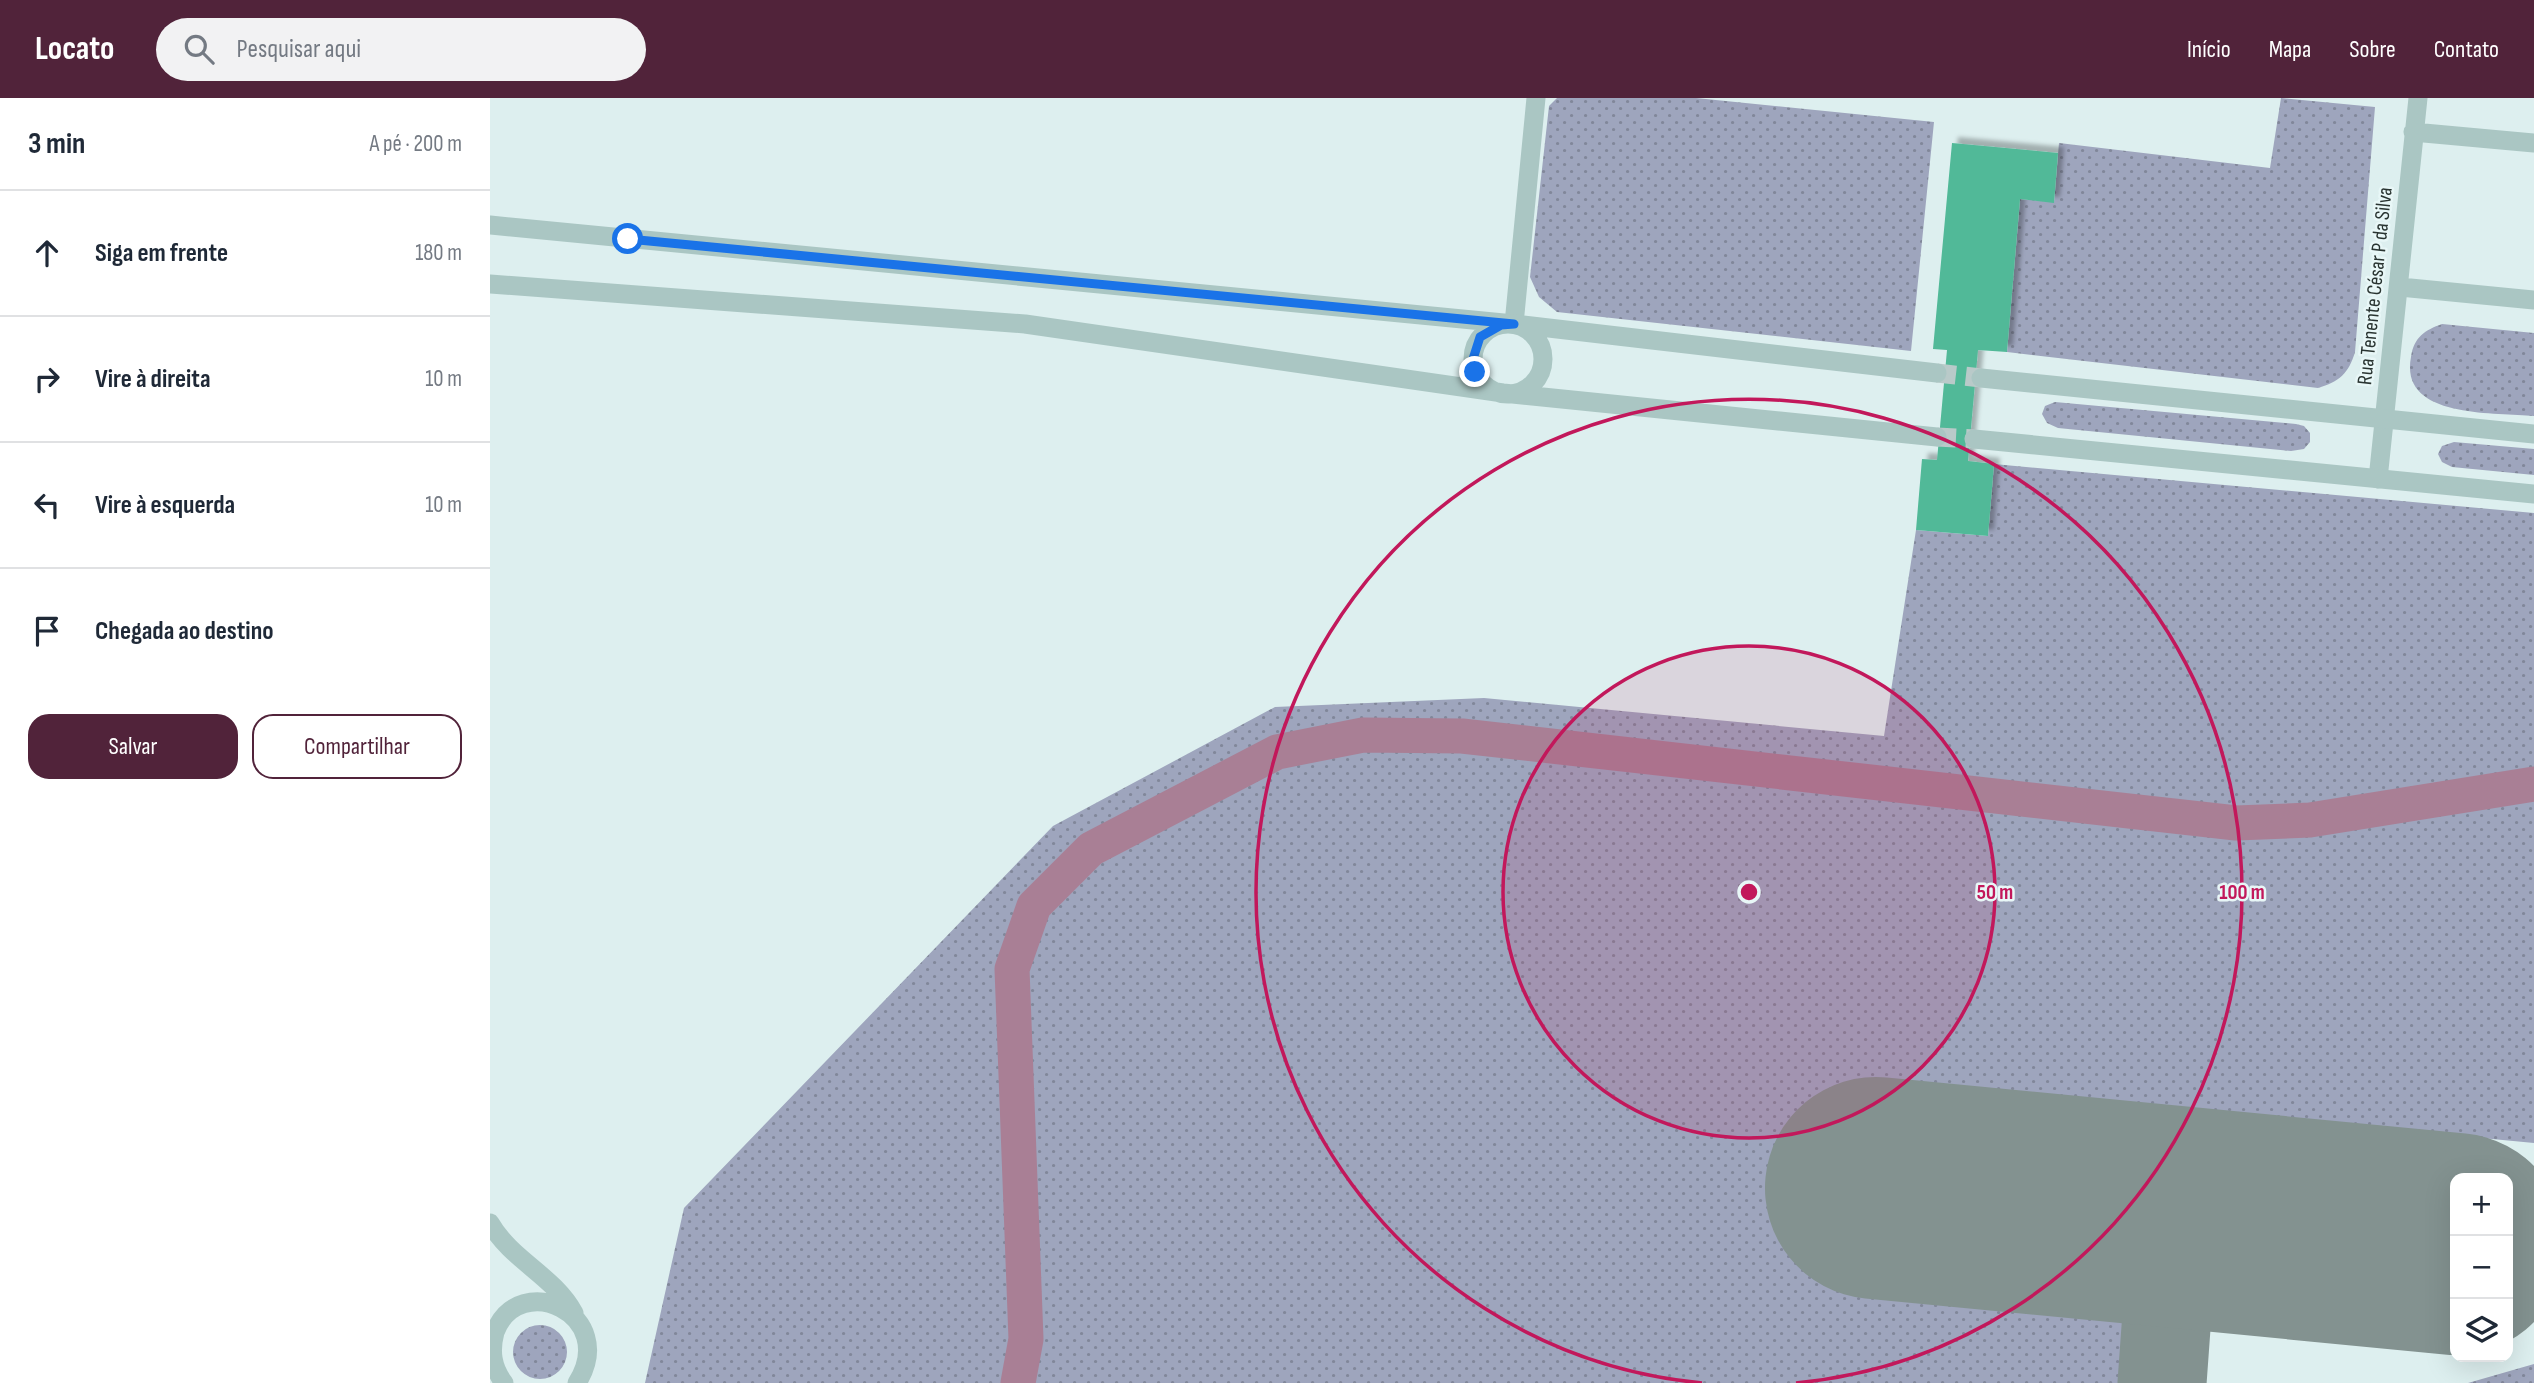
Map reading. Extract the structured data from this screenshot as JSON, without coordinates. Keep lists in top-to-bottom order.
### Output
{
  "streets": {
    "street": ["Rua Tenente César P da Silva"]
  },
  "page": {
    "header": "Locato",
    "search": "Pesquisar aqui",
    "nav": [
      "Início",
      "Mapa",
      "Sobre",
      "Contato"
    ],
    "heading": ["3 min", "A pé · 200 m"],
    "list": [
      ["Siga em frente", "180 m"],
      ["Vire à direita", "10 m"],
      ["Vire à esquerda", "10 m"],
      "Chegada ao destino"
    ],
    "buttons": ["Salvar", "Compartilhar"],
    "map_buttons": ["+", "−"]
  },
  "rings": ["50 m", "100 m"]
}
